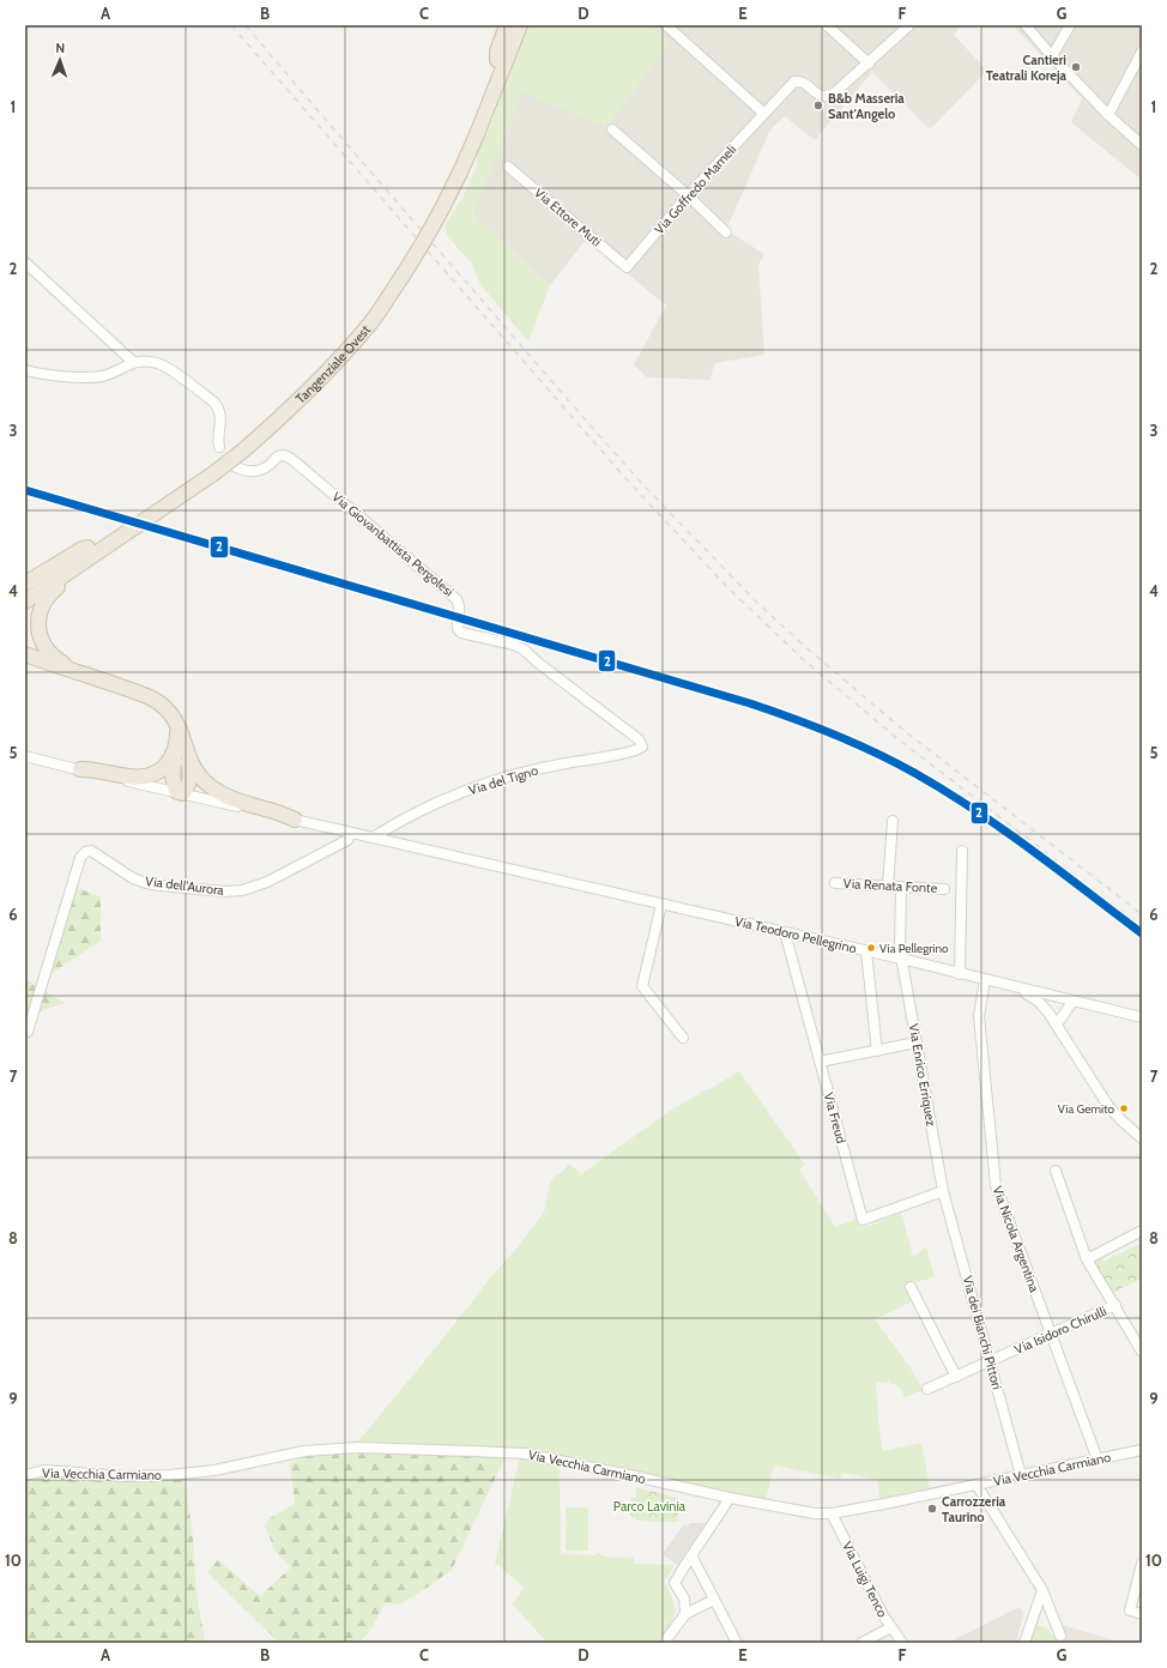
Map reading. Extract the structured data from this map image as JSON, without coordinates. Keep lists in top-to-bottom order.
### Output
{
  "streets": {
    "highway": ["Tangenziale Ovest"],
    "street": [
      "Via Goffredo Mameli",
      "Via Ettore Muti",
      "Via Giovanbattista Pergolesi",
      "Via del Tigno",
      "Via dell'Aurora",
      "Via Renata Fonte",
      "Via Teodoro Pellegrino",
      "Via Enrico Erriquez",
      "Via Freud",
      "Via Nicola Argentina",
      "Via Isidoro Chirulli",
      "Via dei Bianchi Pittori",
      "Via Vecchia Carmiano",
      "Via Luigi Tenco"
    ]
  },
  "crossings": [
    ["Via Goffredo Mameli", "Via Ettore Muti"],
    ["Via Giovanbattista Pergolesi", "Via del Tigno"],
    ["Via del Tigno", "Via Teodoro Pellegrino"],
    ["Via dell'Aurora", "Via Teodoro Pellegrino"],
    ["Via Renata Fonte", "Via Enrico Erriquez"],
    ["Via Teodoro Pellegrino", "Via Enrico Erriquez"],
    ["Via Teodoro Pellegrino", "Via Freud"],
    ["Via Teodoro Pellegrino", "Via Nicola Argentina"],
    ["Via Enrico Erriquez", "Via Freud"],
    ["Via Enrico Erriquez", "Via dei Bianchi Pittori"],
    ["Via Freud", "Via dei Bianchi Pittori"],
    ["Via Nicola Argentina", "Via Isidoro Chirulli"],
    ["Via Nicola Argentina", "Via Vecchia Carmiano"],
    ["Via Isidoro Chirulli", "Via dei Bianchi Pittori"],
    ["Via dei Bianchi Pittori", "Via Vecchia Carmiano"],
    ["Via Vecchia Carmiano", "Via Luigi Tenco"]
  ],
  "parks": ["Parco Lavinia"],
  "places": [
    "Cantieri Teatrali Koreja",
    "B&b Masseria Sant'Angelo",
    "Via Pellegrino",
    "Via Gemito",
    "Carrozzeria Taurino"
  ],
  "lines": ["transit line 2"],
  "north": "top",
  "grid": {
    "columns": [
      "A",
      "B",
      "C",
      "D",
      "E",
      "F",
      "G"
    ],
    "rows": [
      "1",
      "2",
      "3",
      "4",
      "5",
      "6",
      "7",
      "8",
      "9",
      "10"
    ]
  }
}
